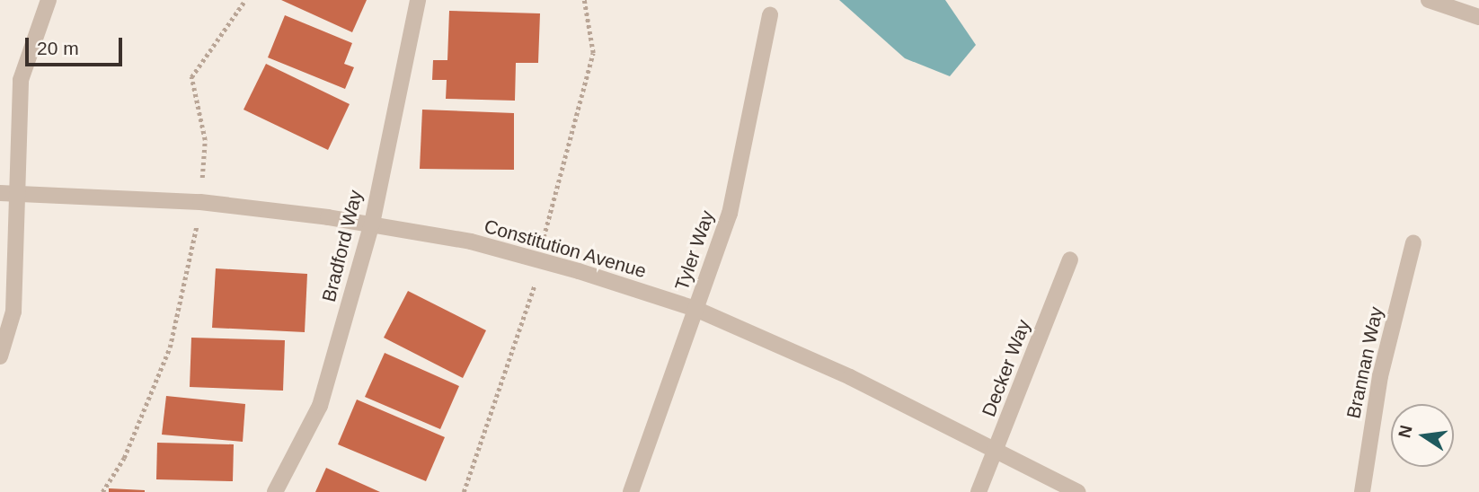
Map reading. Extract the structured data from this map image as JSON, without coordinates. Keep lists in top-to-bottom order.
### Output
{
  "streets": {
    "street": [
      "Bradford Way",
      "Constitution Avenue",
      "Tyler Way",
      "Brannan Way",
      "Decker Way"
    ]
  },
  "crossings": [
    ["Bradford Way", "Constitution Avenue"],
    ["Constitution Avenue", "Tyler Way"],
    ["Constitution Avenue", "Decker Way"]
  ],
  "scale_bar": "20 m",
  "north": "left"
}
